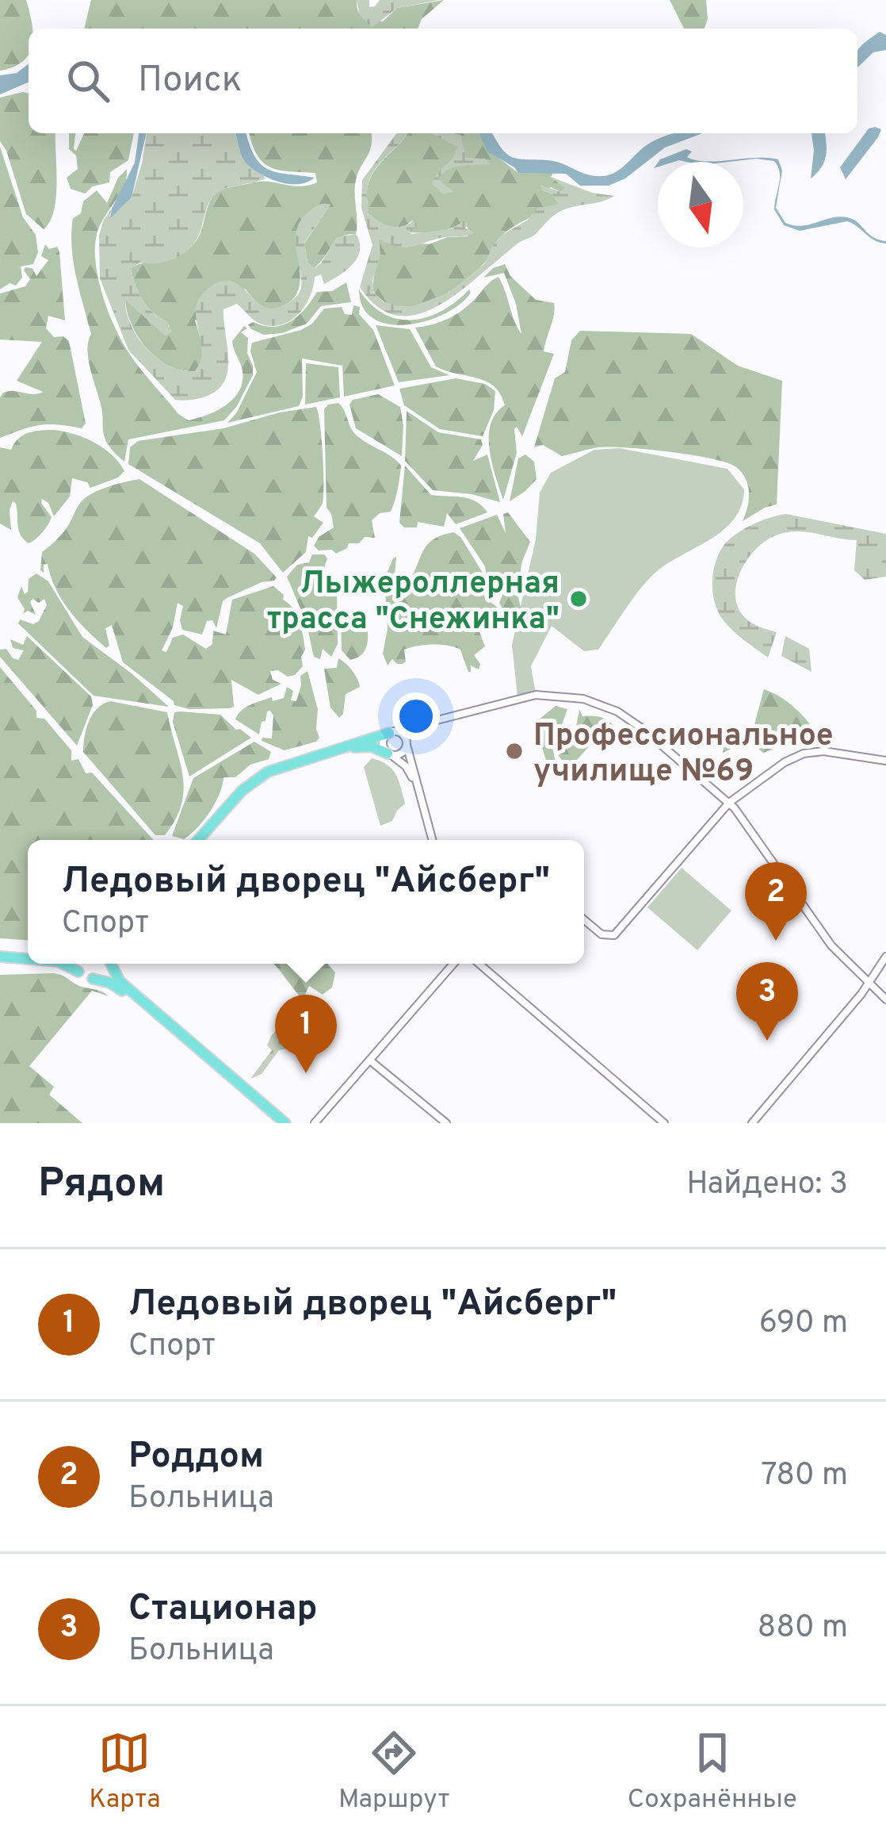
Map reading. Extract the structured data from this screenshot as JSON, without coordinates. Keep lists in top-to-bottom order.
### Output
{
  "places": ["Лыжероллерная трасса \"Снежинка\"", "Профессиональное училище №69"],
  "north": "bottom",
  "page": {
    "search": "Поиск",
    "popup": ["Ледовый дворец \"Айсберг\"", "Спорт"],
    "pins": ["2", "3", "1"],
    "heading": ["Рядом", "Найдено: 3"],
    "list": [
      {
        "mark": "1",
        "name": "Ледовый дворец \"Айсберг\"",
        "note": "Спорт",
        "value": "690 m"
      },
      {
        "mark": "2",
        "name": "Роддом",
        "note": "Больница",
        "value": "780 m"
      },
      {
        "mark": "3",
        "name": "Стационар",
        "note": "Больница",
        "value": "880 m"
      }
    ],
    "nav": ["Карта", "Маршрут", "Сохранённые"]
  }
}
